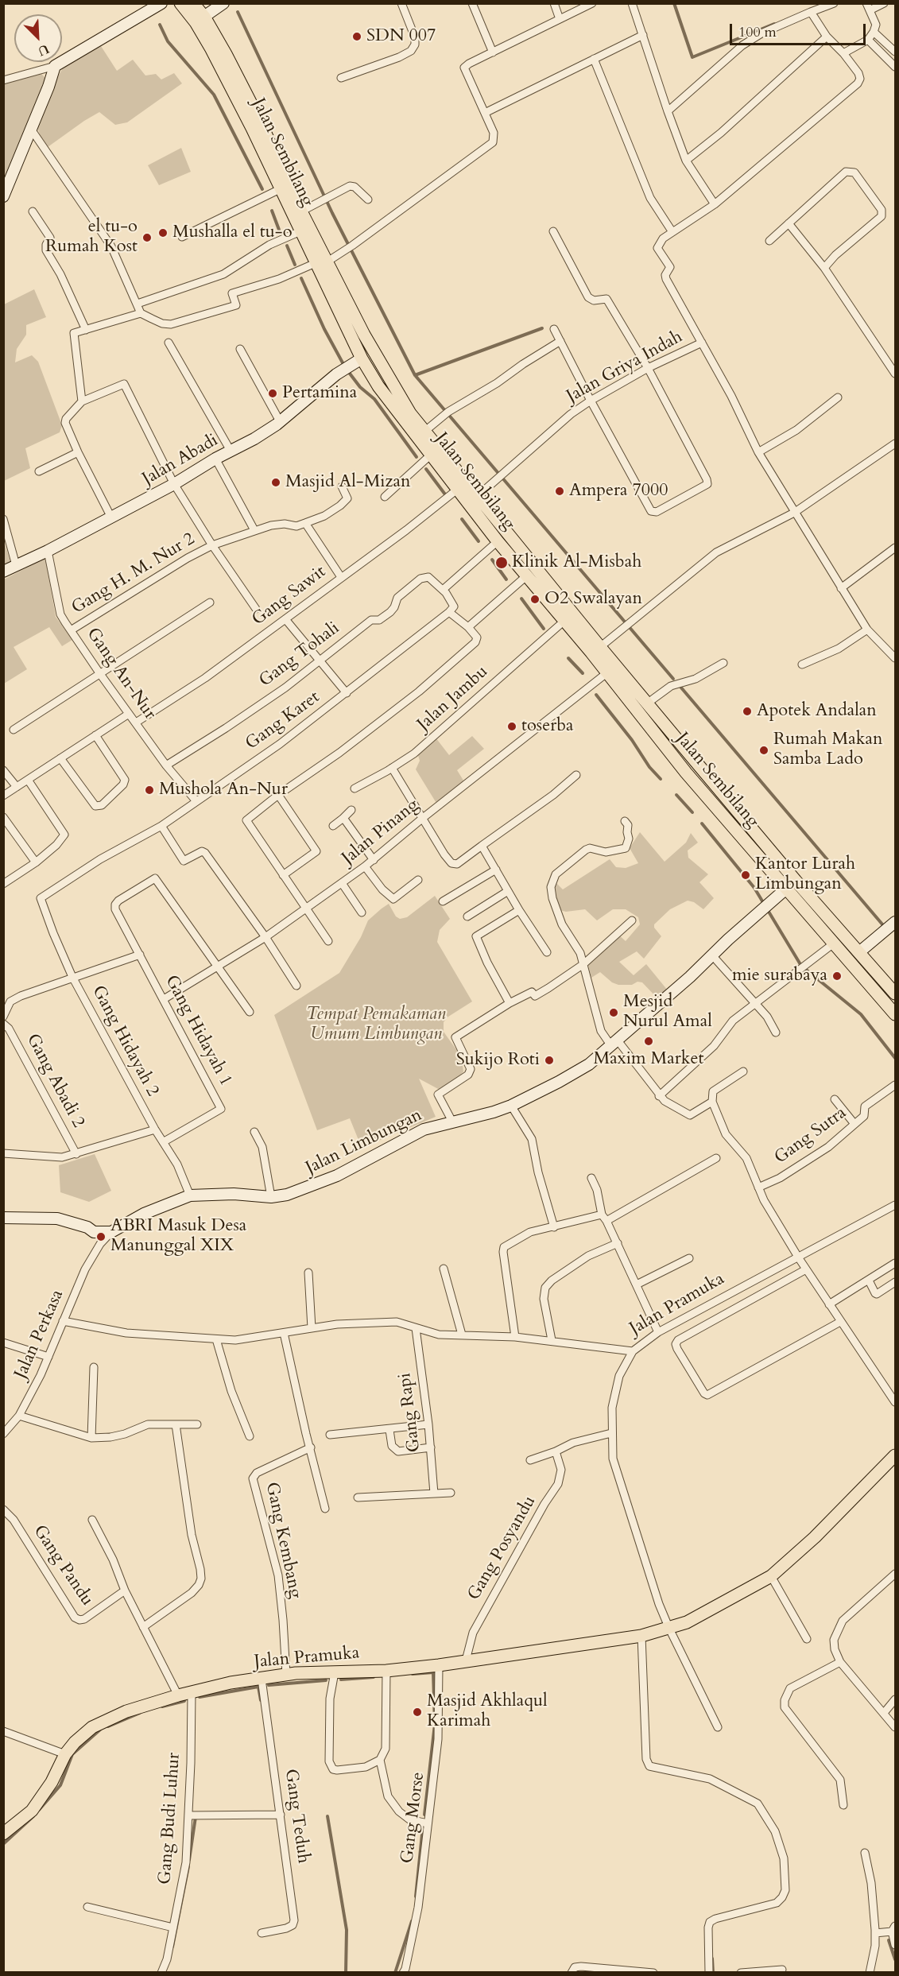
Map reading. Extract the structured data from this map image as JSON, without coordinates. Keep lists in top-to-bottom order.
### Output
{
  "streets": {
    "main road": ["Jalan Sembilang", "Jalan Pramuka"],
    "street": [
      "Jalan Griya Indah",
      "Jalan Abadi",
      "Gang H. M. Nur 2",
      "Gang Sawit",
      "Gang Tohali",
      "Gang An-Nur",
      "Jalan Jambu",
      "Gang Karet",
      "Jalan Pinang",
      "Gang Hidayah 1",
      "Gang Hidayah 2",
      "Gang Abadi 2",
      "Gang Sutra",
      "Jalan Limbungan",
      "Jalan Perkasa",
      "Gang Rapi",
      "Gang Kembang",
      "Gang Posyandu",
      "Gang Pandu",
      "Gang Teduh",
      "Gang Morse",
      "Gang Budi Luhur"
    ]
  },
  "crossings": [
    ["Jalan Sembilang", "Jalan Griya Indah"],
    ["Jalan Sembilang", "Jalan Abadi"],
    ["Jalan Sembilang", "Gang Sawit"],
    ["Jalan Sembilang", "Jalan Jambu"],
    ["Jalan Sembilang", "Jalan Pinang"],
    ["Jalan Sembilang", "Jalan Limbungan"],
    ["Jalan Abadi", "Gang An-Nur"],
    ["Gang H. M. Nur 2", "Gang An-Nur"],
    ["Gang Sawit", "Gang An-Nur"],
    ["Gang Tohali", "Gang An-Nur"],
    ["Gang An-Nur", "Gang Karet"],
    ["Gang Karet", "Gang Hidayah 2"],
    ["Jalan Pinang", "Gang Hidayah 1"],
    ["Gang Hidayah 1", "Gang Hidayah 2"],
    ["Gang Hidayah 2", "Jalan Limbungan"],
    ["Jalan Limbungan", "Jalan Perkasa"],
    ["Jalan Pramuka", "Gang Kembang"],
    ["Jalan Pramuka", "Gang Posyandu"],
    ["Jalan Pramuka", "Gang Teduh"],
    ["Jalan Pramuka", "Gang Morse"],
    ["Jalan Pramuka", "Gang Budi Luhur"]
  ],
  "parks": ["Tempat Pemakaman Umum Limbungan"],
  "places": [
    "SDN 007",
    "Mushalla el tu-o",
    "el tu-o Rumah Kost",
    "Pertamina",
    "Masjid Al-Mizan",
    "Ampera 7000",
    "Klinik Al-Misbah",
    "O2 Swalayan",
    "Apotek Andalan",
    "toserba",
    "Rumah Makan Samba Lado",
    "Mushola An-Nur",
    "Kantor Lurah Limbungan",
    "mie surabaya",
    "Mesjid Nurul Amal",
    "Maxim Market",
    "Sukijo Roti",
    "ABRI Masuk Desa Manunggal XIX",
    "Masjid Akhlaqul Karimah"
  ],
  "scale_bar": "100 m",
  "north": "bottom right"
}
